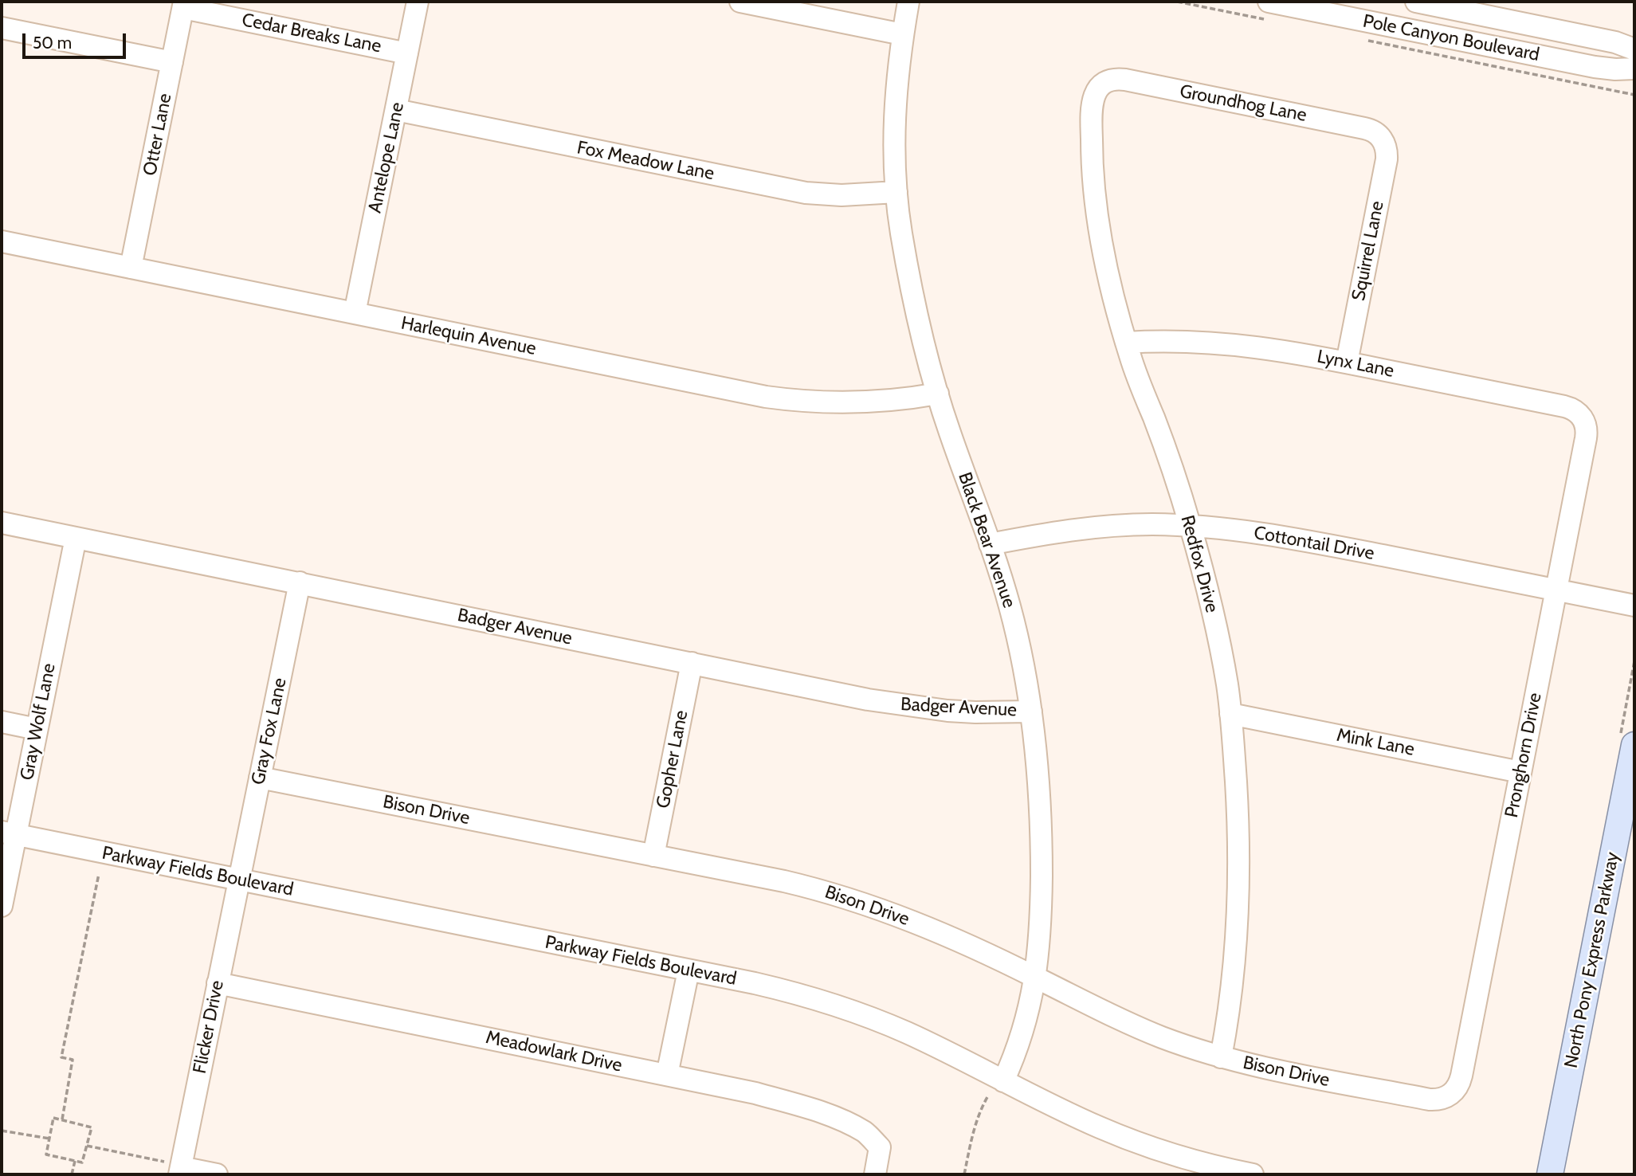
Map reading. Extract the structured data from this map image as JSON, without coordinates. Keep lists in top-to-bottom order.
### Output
{
  "streets": {
    "main road": ["North Pony Express Parkway"],
    "street": [
      "Cedar Breaks Lane",
      "Pole Canyon Boulevard",
      "Groundhog Lane",
      "Otter Lane",
      "Antelope Lane",
      "Fox Meadow Lane",
      "Squirrel Lane",
      "Harlequin Avenue",
      "Lynx Lane",
      "Black Bear Avenue",
      "Cottontail Drive",
      "Redfox Drive",
      "Badger Avenue",
      "Gray Wolf Lane",
      "Gray Fox Lane",
      "Mink Lane",
      "Pronghorn Drive",
      "Gopher Lane",
      "Bison Drive",
      "Parkway Fields Boulevard",
      "Flicker Drive",
      "Meadowlark Drive"
    ]
  },
  "crossings": [
    ["Cedar Breaks Lane", "Otter Lane"],
    ["Cedar Breaks Lane", "Antelope Lane"],
    ["Groundhog Lane", "Squirrel Lane"],
    ["Groundhog Lane", "Redfox Drive"],
    ["Otter Lane", "Harlequin Avenue"],
    ["Antelope Lane", "Fox Meadow Lane"],
    ["Antelope Lane", "Harlequin Avenue"],
    ["Fox Meadow Lane", "Black Bear Avenue"],
    ["Squirrel Lane", "Lynx Lane"],
    ["Harlequin Avenue", "Black Bear Avenue"],
    ["Lynx Lane", "Redfox Drive"],
    ["Lynx Lane", "Pronghorn Drive"],
    ["Black Bear Avenue", "Cottontail Drive"],
    ["Black Bear Avenue", "Badger Avenue"],
    ["Black Bear Avenue", "Bison Drive"],
    ["Black Bear Avenue", "Parkway Fields Boulevard"],
    ["Cottontail Drive", "Redfox Drive"],
    ["Cottontail Drive", "Pronghorn Drive"],
    ["Redfox Drive", "Mink Lane"],
    ["Redfox Drive", "Bison Drive"],
    ["Badger Avenue", "Gray Wolf Lane"],
    ["Badger Avenue", "Gray Fox Lane"],
    ["Badger Avenue", "Gopher Lane"],
    ["Gray Wolf Lane", "Parkway Fields Boulevard"],
    ["Gray Fox Lane", "Bison Drive"],
    ["Gray Fox Lane", "Parkway Fields Boulevard"],
    ["Gray Fox Lane", "Flicker Drive"],
    ["Mink Lane", "Pronghorn Drive"],
    ["Pronghorn Drive", "Bison Drive"],
    ["Gopher Lane", "Bison Drive"],
    ["Parkway Fields Boulevard", "Flicker Drive"],
    ["Flicker Drive", "Meadowlark Drive"]
  ],
  "scale_bar": "50 m"
}
